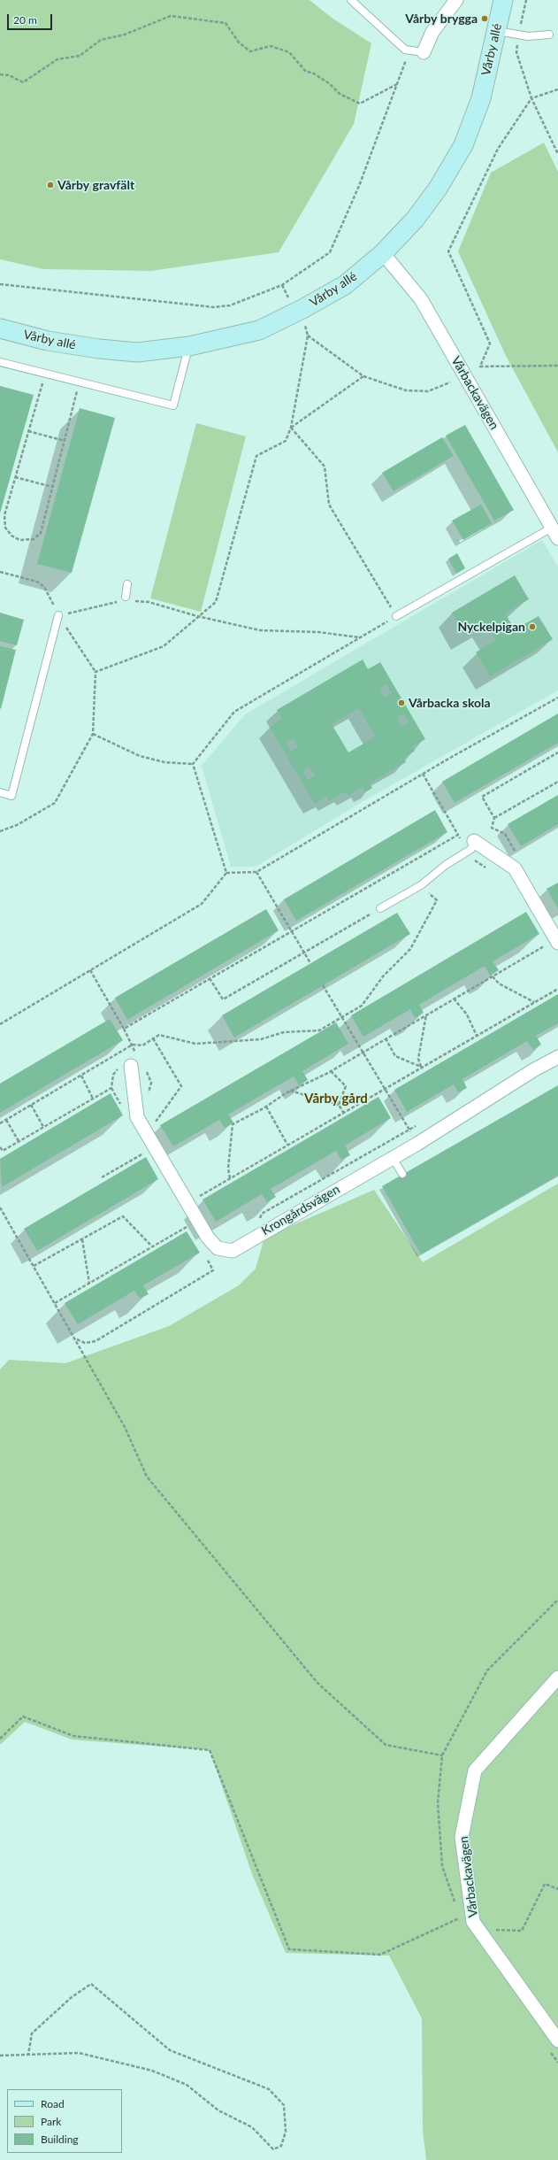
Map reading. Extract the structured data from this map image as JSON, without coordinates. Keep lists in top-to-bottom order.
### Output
{
  "streets": {
    "street": ["Vårby allé", "Vårbackavägen", "Krongårdsvägen"]
  },
  "crossings": [
    ["Vårby allé", "Vårbackavägen"]
  ],
  "districts": ["Vårby gård"],
  "places": [
    "Vårby brygga",
    "Vårby gravfält",
    "Nyckelpigan",
    "Vårbacka skola"
  ],
  "legend": ["Road", "Park", "Building"],
  "scale_bar": "20 m"
}
